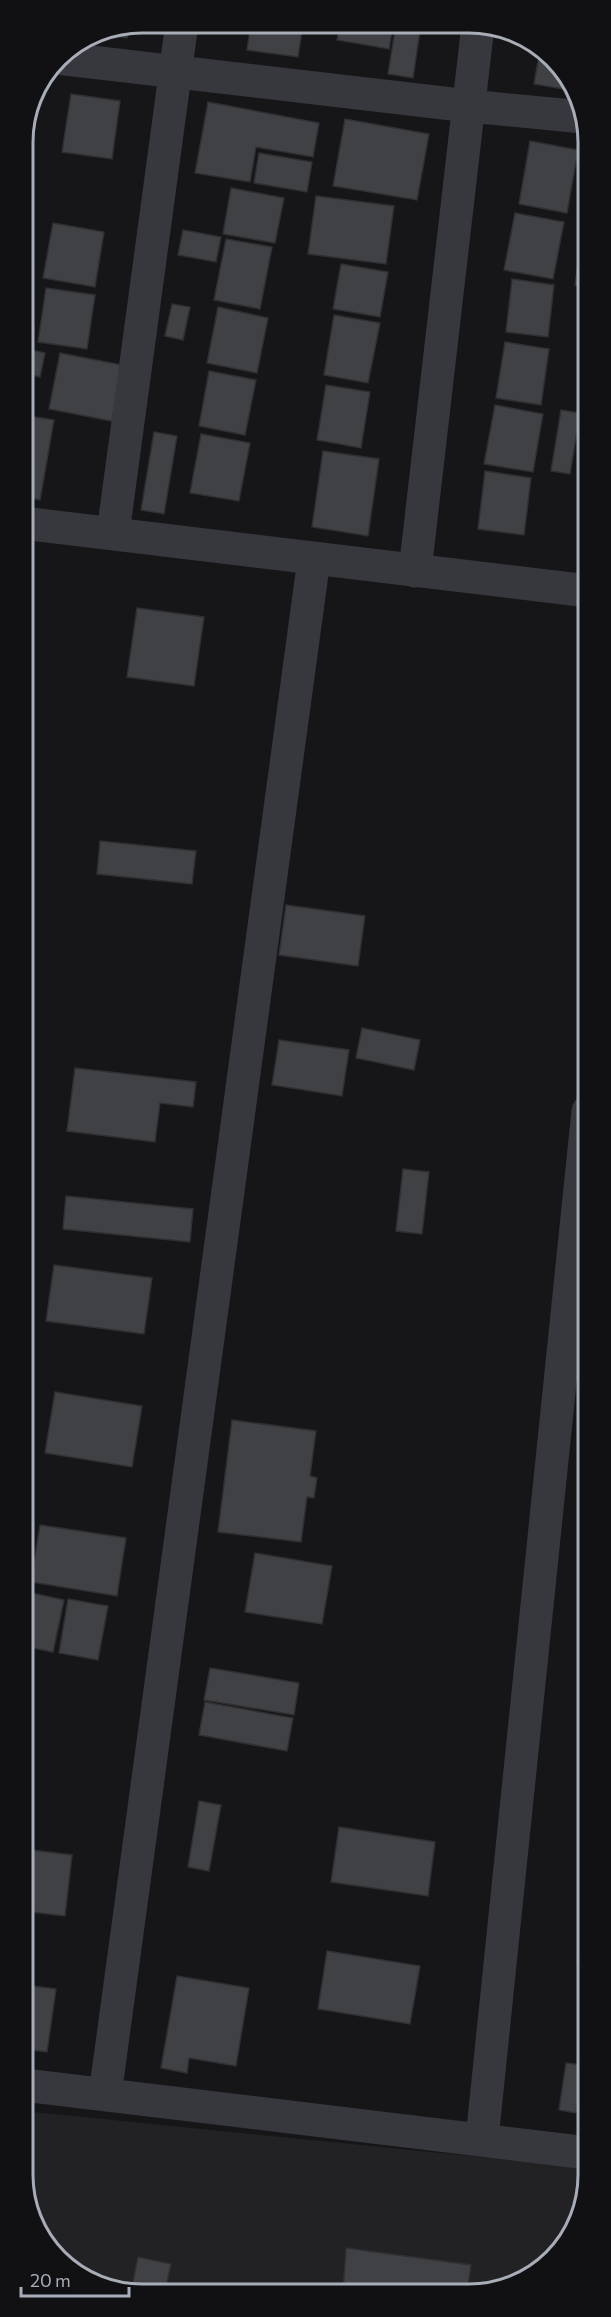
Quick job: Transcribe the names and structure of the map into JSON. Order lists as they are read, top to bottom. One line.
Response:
{"scale_bar":"20 m"}
